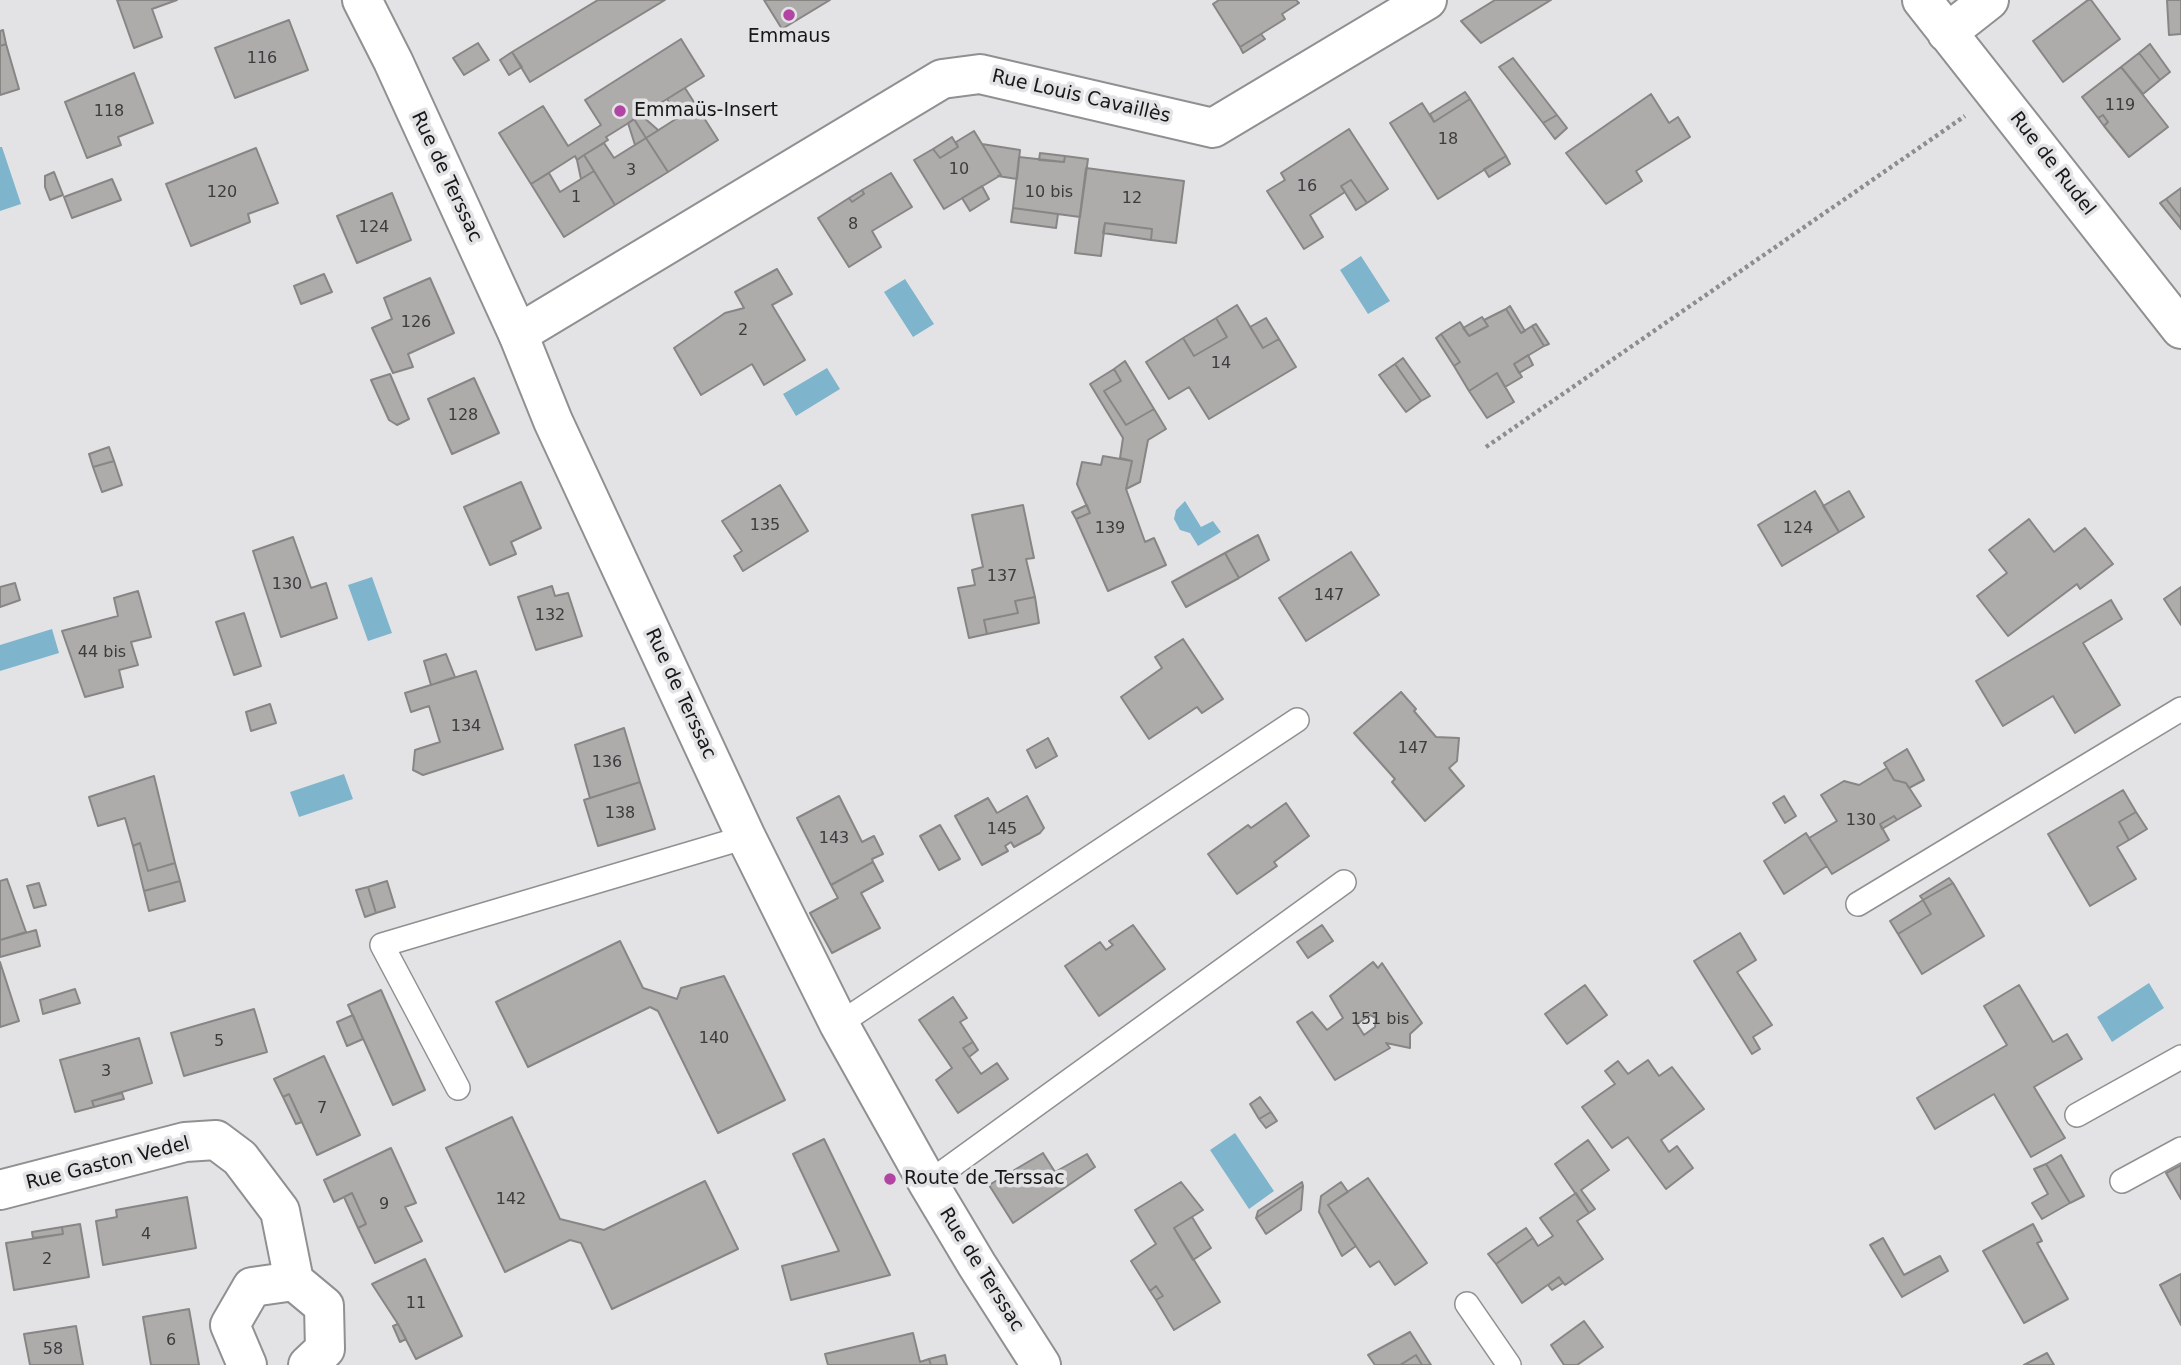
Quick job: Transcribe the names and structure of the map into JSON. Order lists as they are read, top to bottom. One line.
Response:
{"streets":{"street":["Rue Louis Cavaillès","Rue de Rudel","Rue de Terssac","Rue Gaston Vedel"]},"crossings":[["Rue Louis Cavaillès","Rue de Terssac"]],"places":["Emmaus","Emmaüs-Insert","Route de Terssac"],"house_numbers":["116","119","118","18","10","3","16","120","10 bis","1","12","8","124","126","2","14","128","135","139","124","137","130","147","132","44 bis","134","147","136","138","130","145","143","151 bis","140","5","3","7","142","9","4","2","11","6","58"]}
